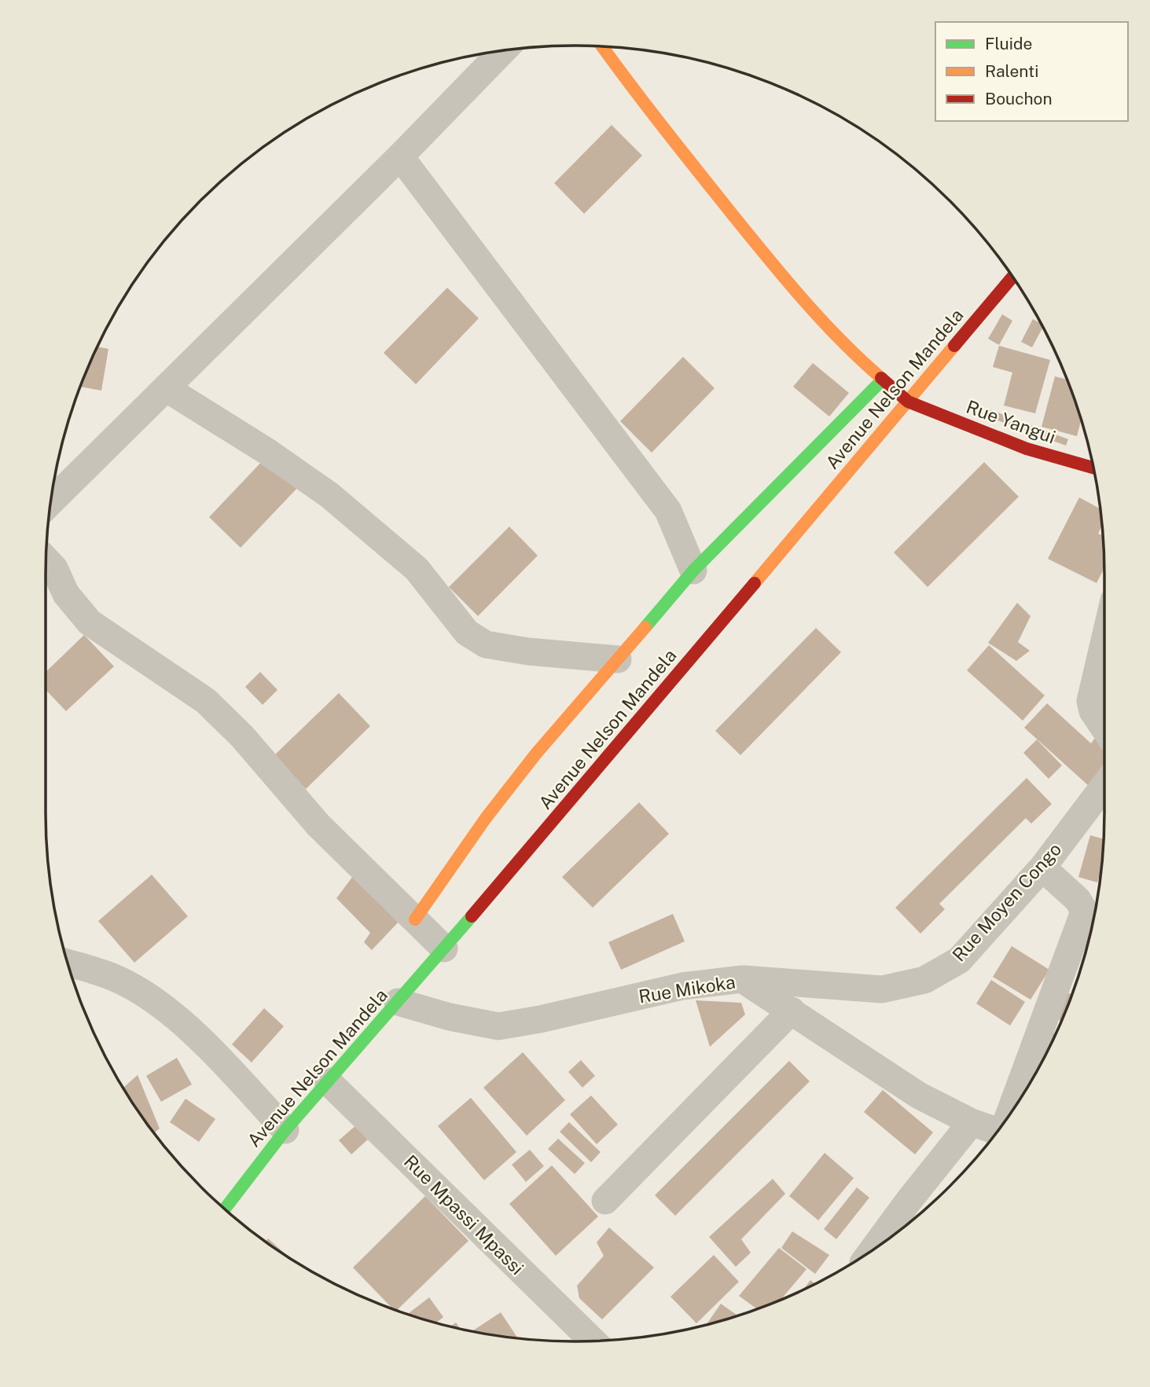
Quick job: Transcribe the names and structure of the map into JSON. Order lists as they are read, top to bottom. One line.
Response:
{"streets":{"street":["Avenue Nelson Mandela","Rue Yangui","Rue Moyen Congo","Rue Mikoka","Rue Mpassi Mpassi"]},"crossings":[["Avenue Nelson Mandela","Rue Yangui"],["Avenue Nelson Mandela","Rue Mikoka"],["Avenue Nelson Mandela","Rue Mpassi Mpassi"],["Rue Moyen Congo","Rue Mikoka"]],"legend":["Fluide","Ralenti","Bouchon"]}
